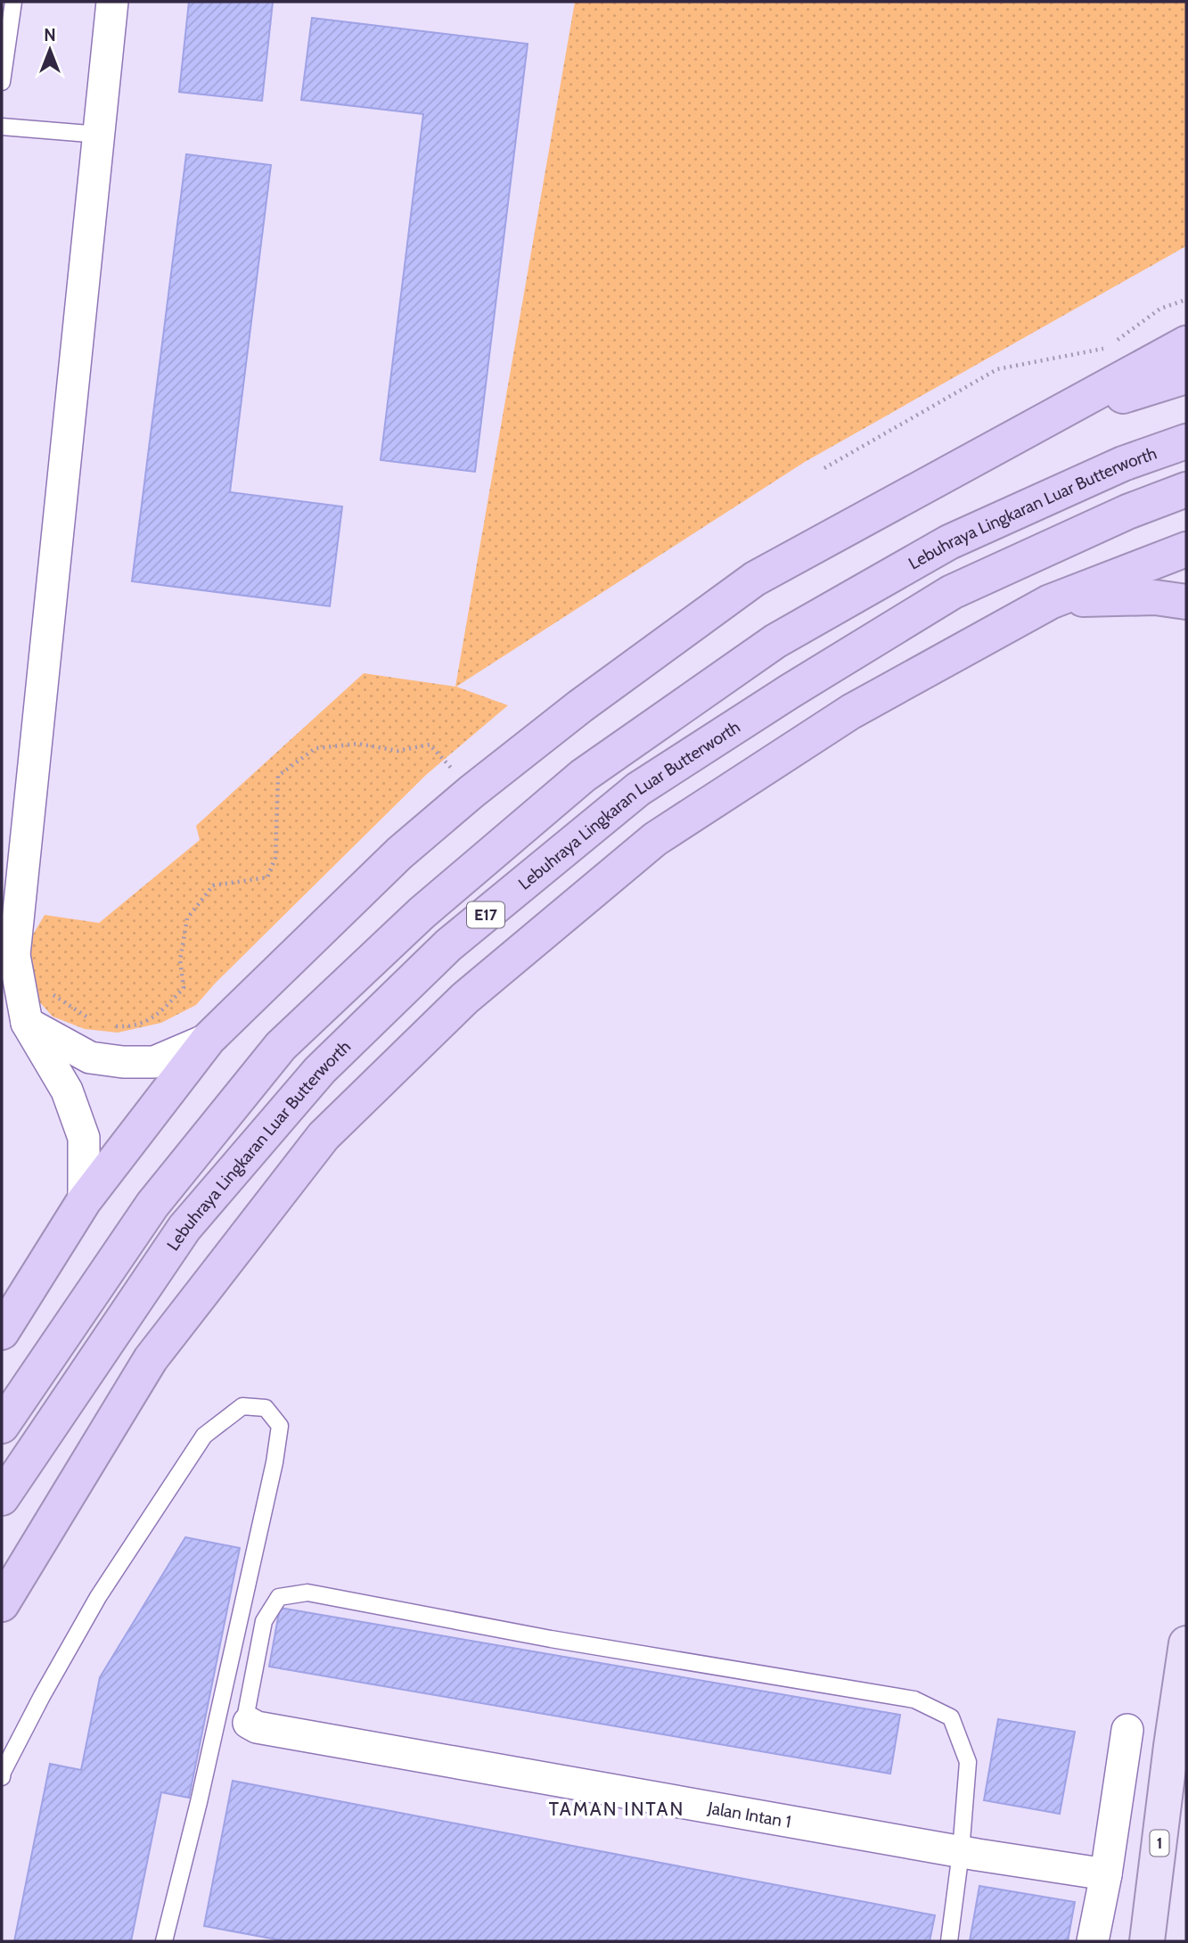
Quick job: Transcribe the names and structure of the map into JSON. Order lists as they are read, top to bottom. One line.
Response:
{"streets":{"highway":["Lebuhraya Lingkaran Luar Butterworth","E17"],"main road":["1"],"street":["Jalan Intan 1"]},"districts":["TAMAN INTAN"],"north":"top"}
